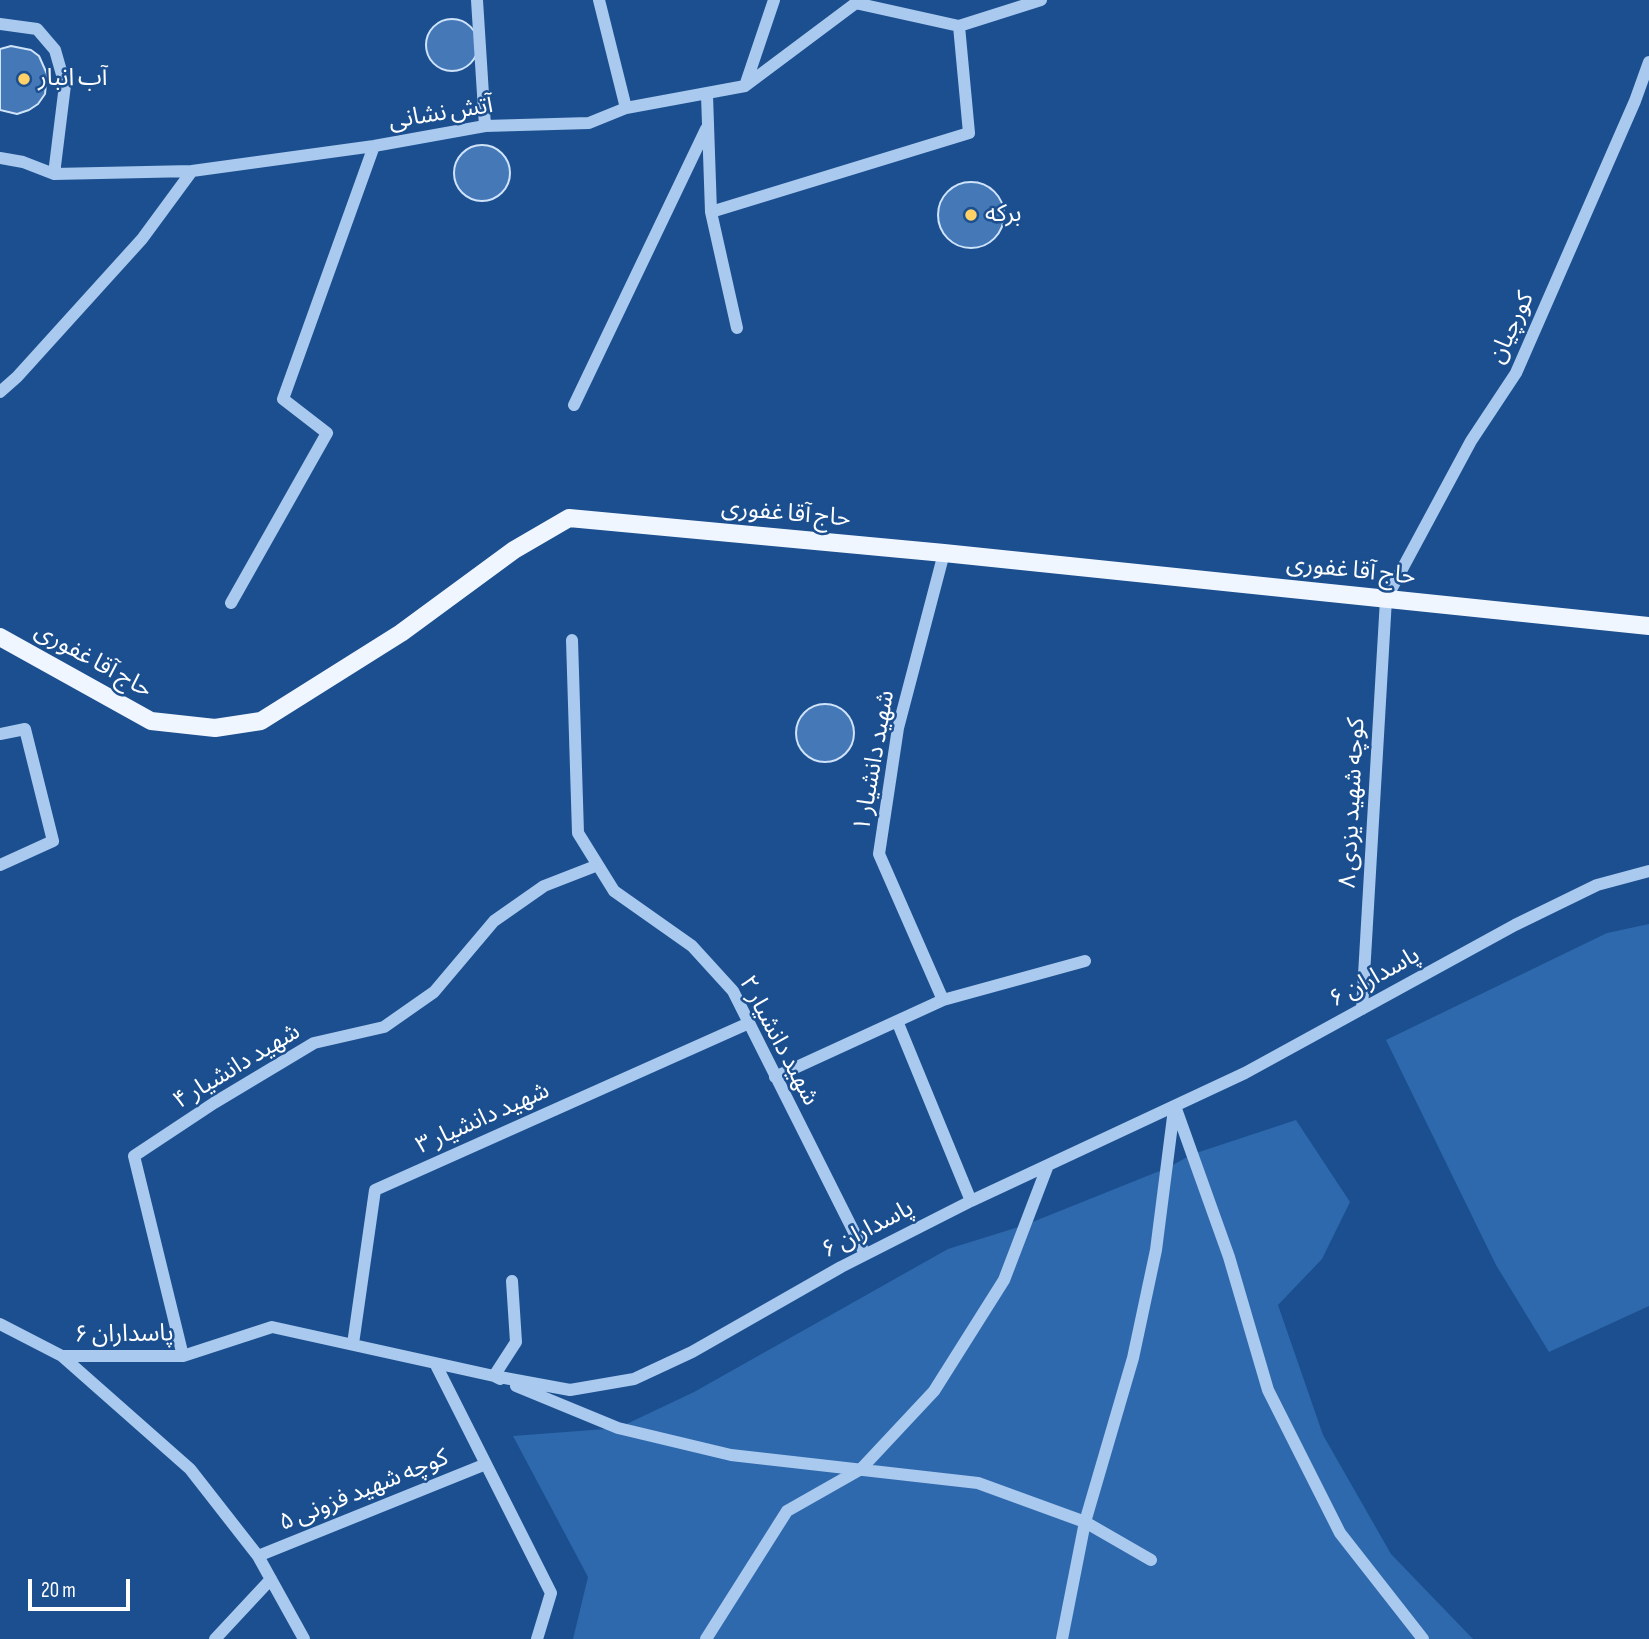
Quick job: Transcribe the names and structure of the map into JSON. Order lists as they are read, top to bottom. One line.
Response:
{"streets":{"main road":["حاج آقا غفوری"],"street":["آتش نشانی","کورچیان","شهید دانشیار ۱","کوچه شهید یزدی ۸","پاسداران ۶","شهید دانشیار ۲","شهید دانشیار ۴","شهید دانشیار ۳","کوچه شهید فزونی ۵"]},"crossings":[["کورچیان","حاج آقا غفوری"],["کورچیان","کوچه شهید یزدی ۸"],["حاج آقا غفوری","شهید دانشیار ۱"],["حاج آقا غفوری","کوچه شهید یزدی ۸"],["کوچه شهید یزدی ۸","پاسداران ۶"],["پاسداران ۶","شهید دانشیار ۲"],["پاسداران ۶","شهید دانشیار ۴"],["پاسداران ۶","شهید دانشیار ۳"],["شهید دانشیار ۲","شهید دانشیار ۴"],["شهید دانشیار ۲","شهید دانشیار ۳"]],"places":["آب انبار","برکه"],"scale_bar":"20 m"}
